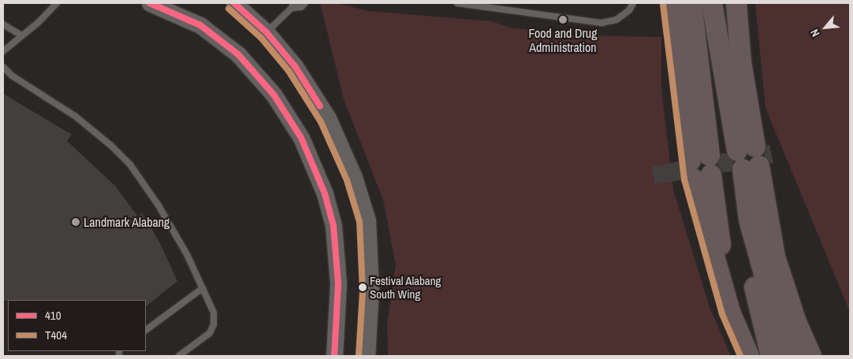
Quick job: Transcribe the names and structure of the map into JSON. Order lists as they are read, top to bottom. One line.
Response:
{"places":["Food and Drug Administration","Landmark Alabang","Festival Alabang South Wing"],"lines":["transit line 410","transit line T404"],"legend":["410","T404"],"north":"bottom left"}
